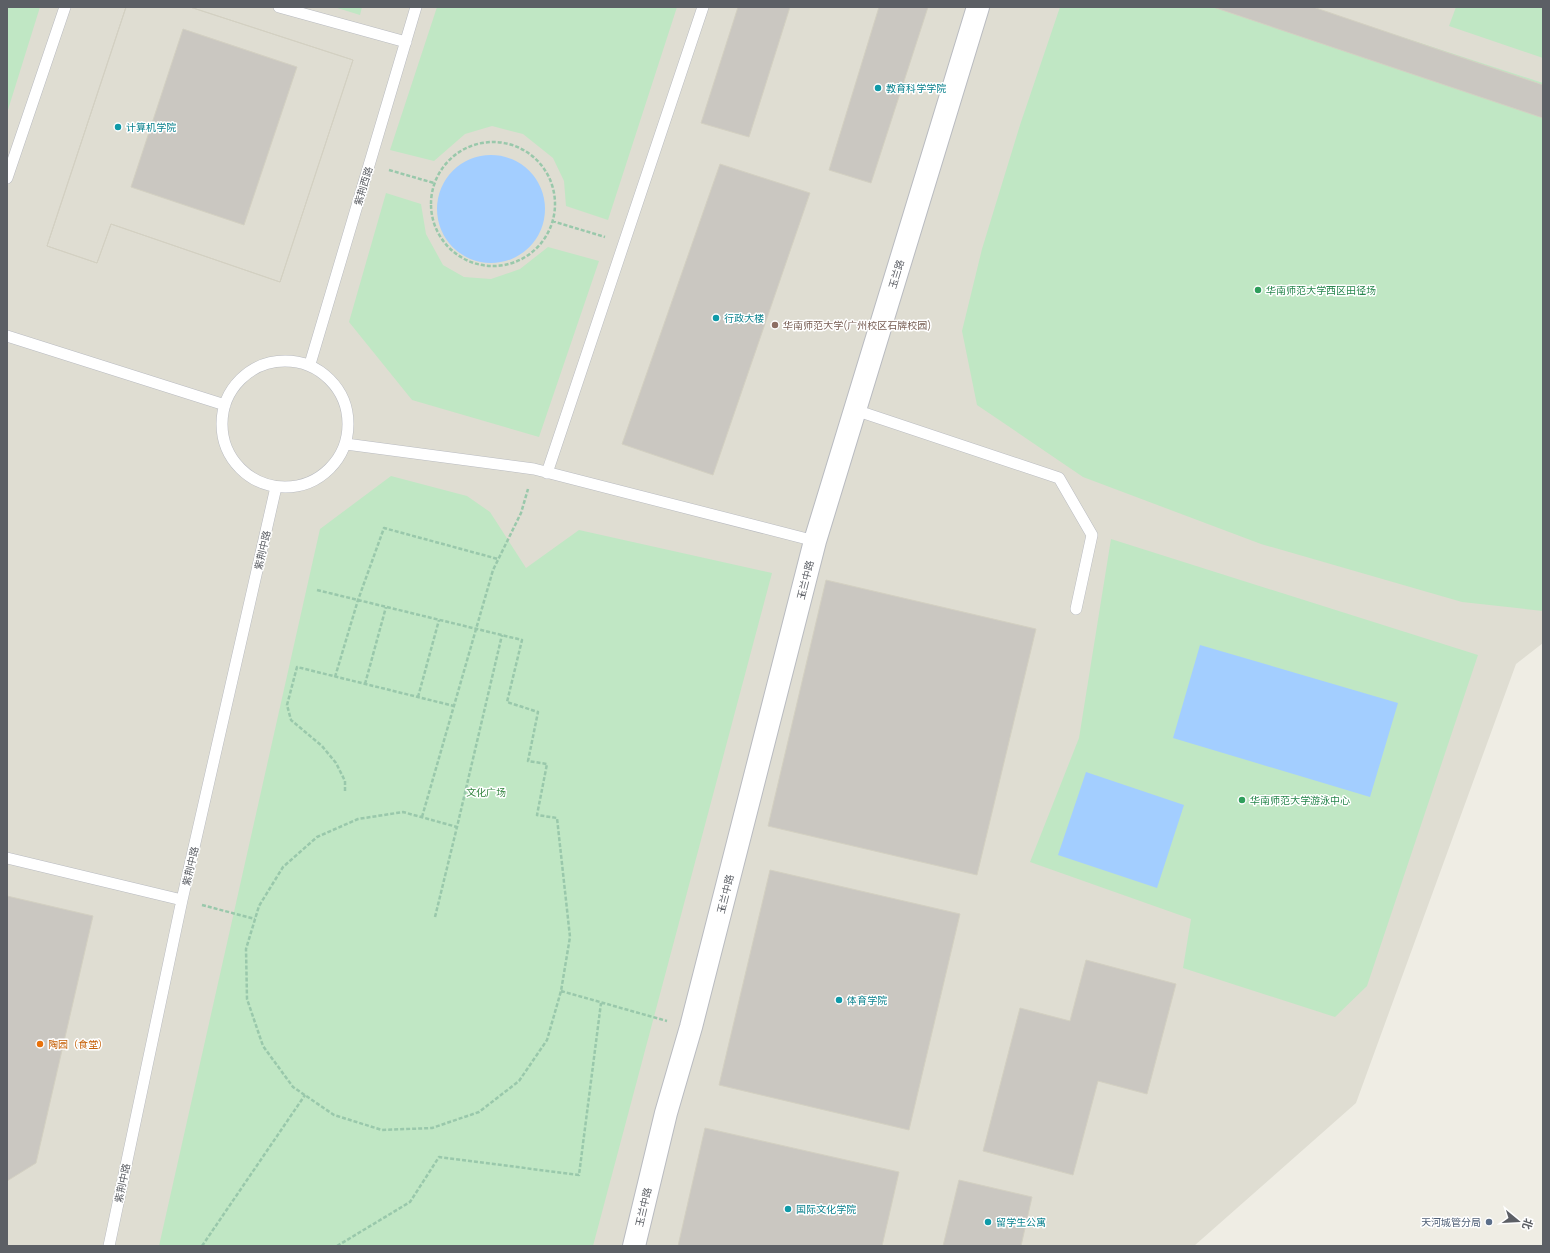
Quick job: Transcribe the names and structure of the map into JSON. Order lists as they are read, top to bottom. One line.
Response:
{"streets":{"street":["玉兰路","玉兰中路"],"lane":["紫荆西路","紫荆中路"]},"crossings":[["紫荆西路","紫荆中路"],["玉兰路","玉兰中路"]],"parks":["文化广场"],"places":["教育科学学院","计算机学院","华南师范大学西区田径场","行政大楼","华南师范大学(广州校区石牌校园)","华南师范大学游泳中心","体育学院","陶园（食堂）","国际文化学院","留学生公寓","天河城管分局"],"north":"right"}
